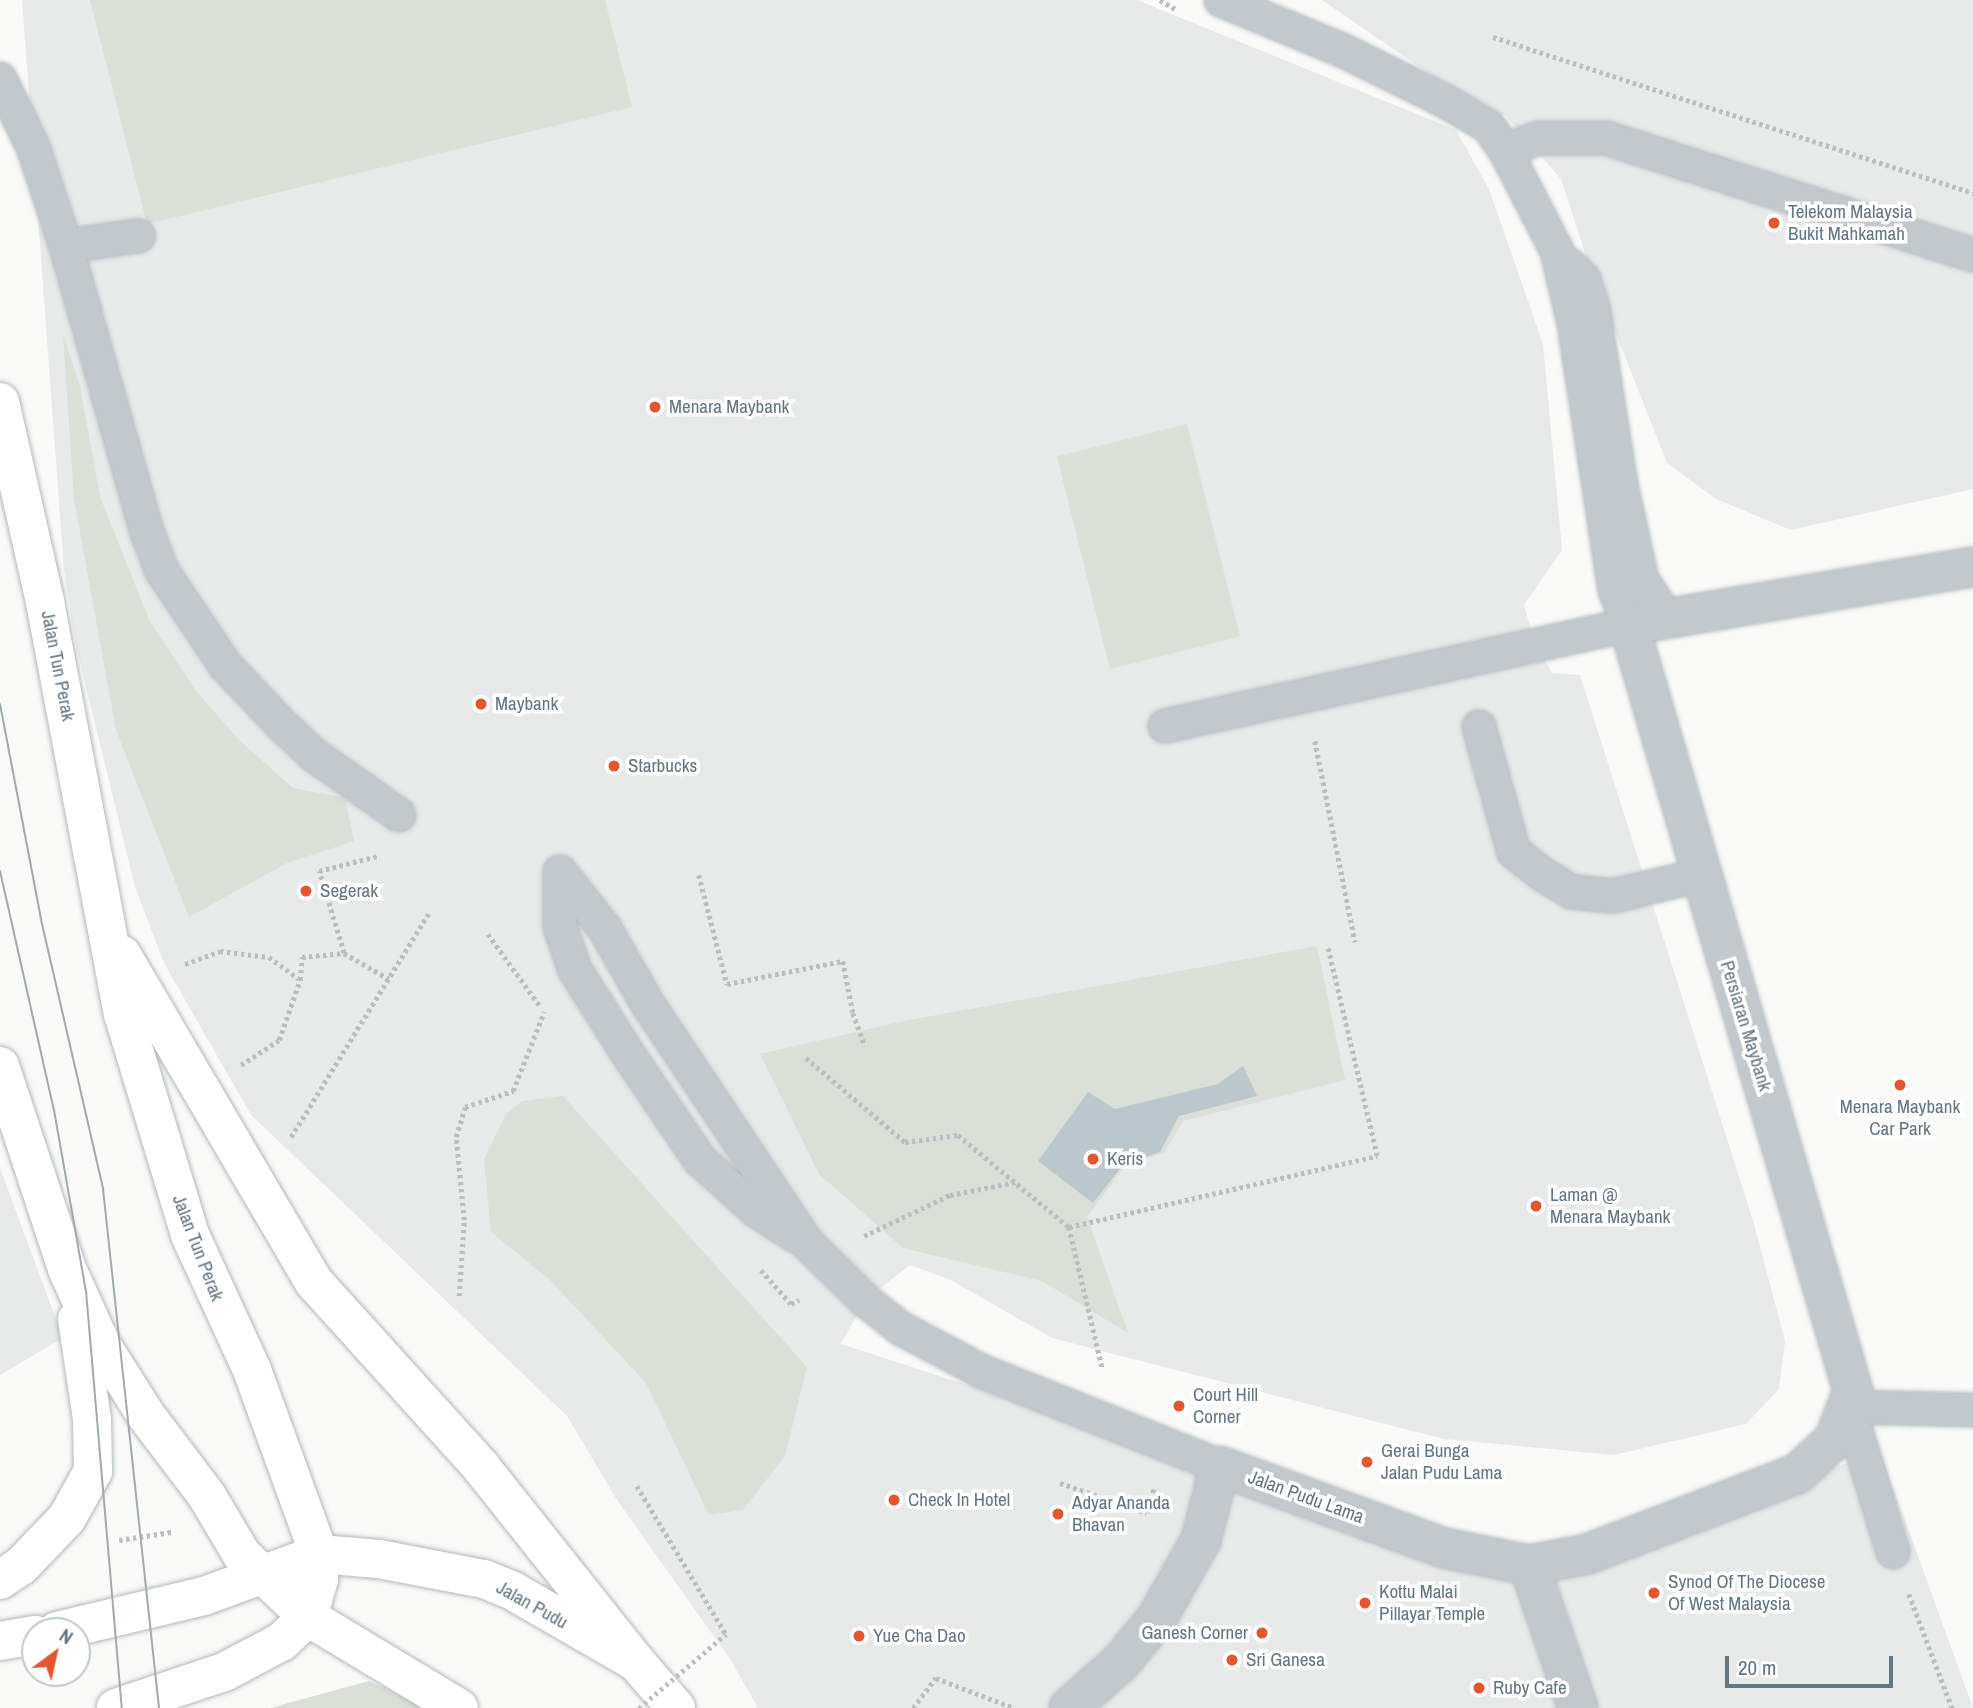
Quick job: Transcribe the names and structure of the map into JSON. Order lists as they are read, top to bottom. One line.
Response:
{"streets":{"main road":["Jalan Tun Perak","Jalan Pudu"],"street":["Persiaran Maybank","Jalan Pudu Lama"]},"crossings":[["Jalan Tun Perak","Jalan Pudu"],["Persiaran Maybank","Jalan Pudu Lama"]],"places":["Telekom Malaysia Bukit Mahkamah","Menara Maybank","Maybank","Starbucks","Segerak","Menara Maybank Car Park","Keris","Laman @ Menara Maybank","Court Hill Corner","Gerai Bunga Jalan Pudu Lama","Check In Hotel","Adyar Ananda Bhavan","Synod Of The Diocese Of West Malaysia","Kottu Malai Pillayar Temple","Ganesh Corner","Yue Cha Dao","Sri Ganesa","Ruby Cafe"],"scale_bar":"20 m","north":"top right"}
